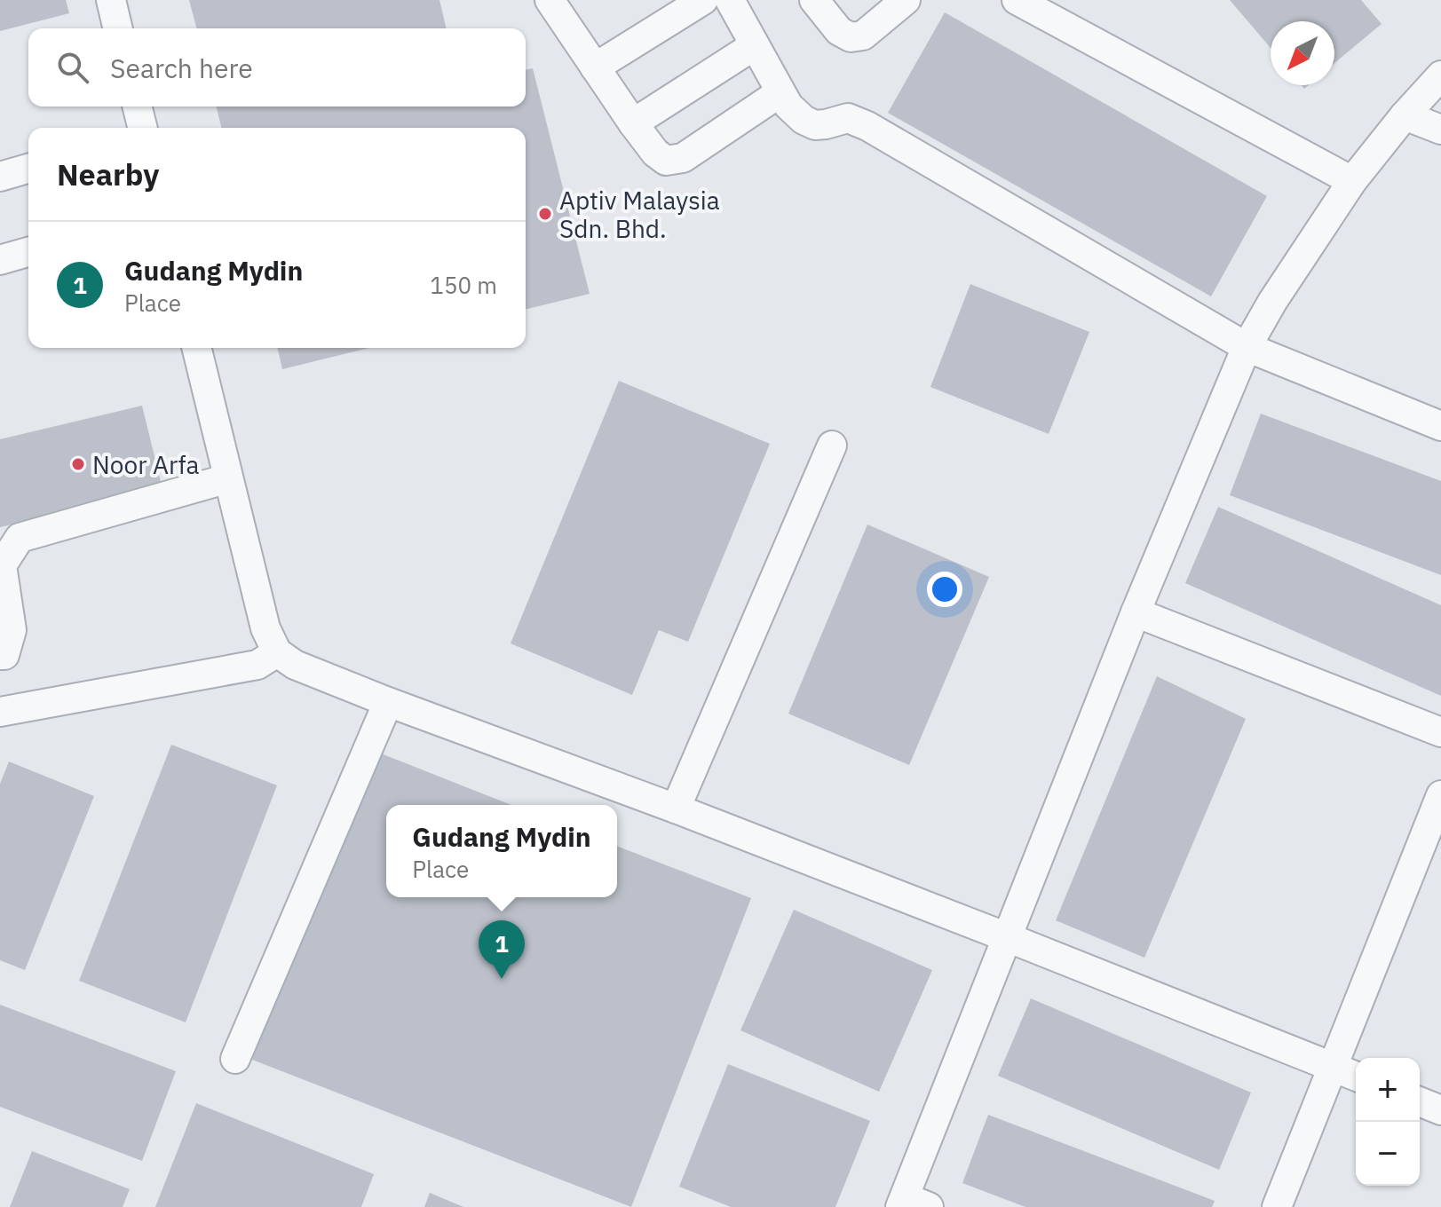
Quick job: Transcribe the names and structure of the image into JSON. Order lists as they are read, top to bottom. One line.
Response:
{"places":["Aptiv Malaysia Sdn. Bhd.","Noor Arfa"],"north":"bottom left","page":{"search":"Search here","heading":"Nearby","list":[{"mark":"1","name":"Gudang Mydin","note":"Place","value":"150 m"}],"popup":["Gudang Mydin","Place"],"pins":"1","map_buttons":["+","−"]}}
